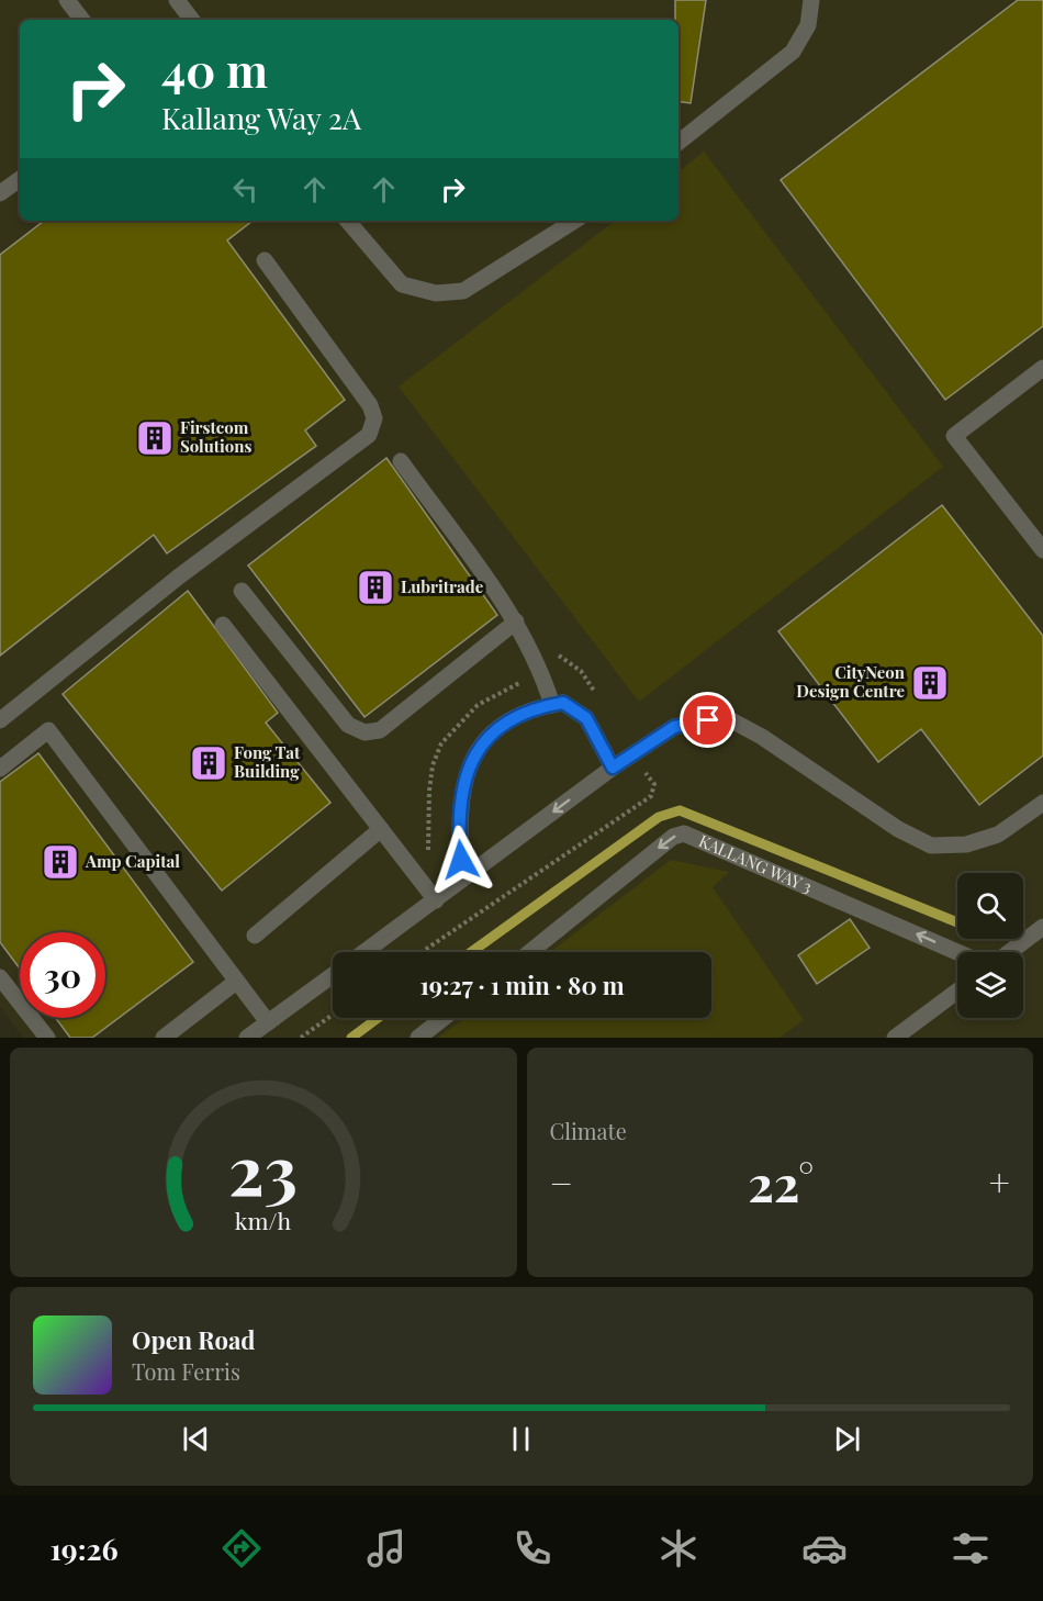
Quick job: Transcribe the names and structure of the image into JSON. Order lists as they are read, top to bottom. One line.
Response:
{"streets":{"street":["KALLANG WAY 3"]},"one_way":["KALLANG WAY 3"],"places":{"building":["Firstcom Solutions","Lubritrade","CityNeon Design Centre","Fong Tat Building","Amp Capital"]},"page":{"turn":["40 m","Kallang Way 2A"],"limit":"30","trip":"19:27 · 1 min · 80 m","tile":"Climate","heat":["−","22°","+"],"song":["Open Road","Tom Ferris"],"tabs":"19:26","gauge":["23","km/h"]}}
